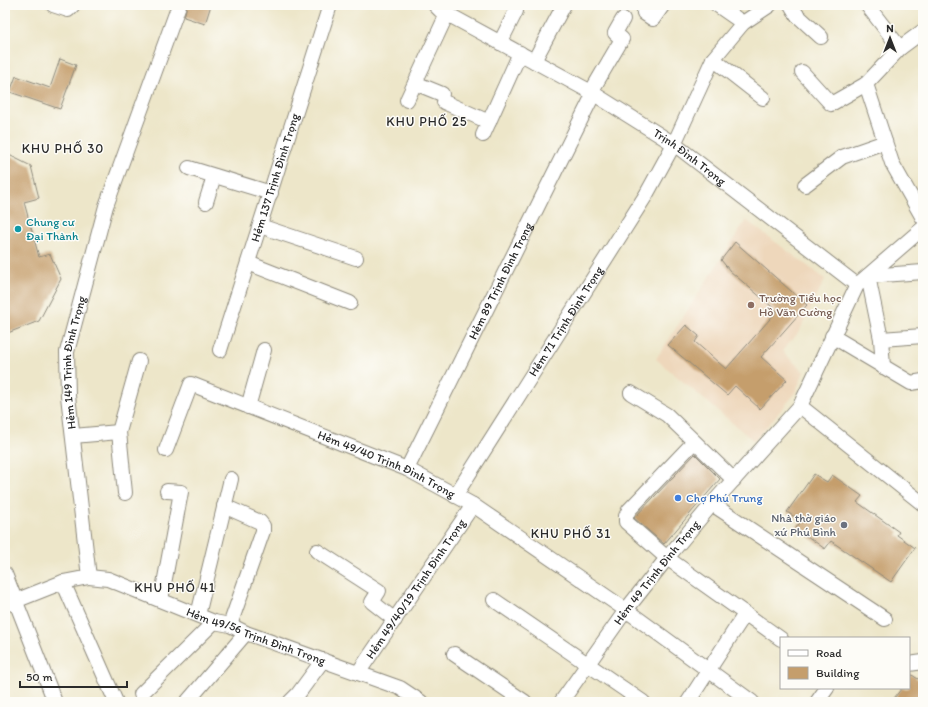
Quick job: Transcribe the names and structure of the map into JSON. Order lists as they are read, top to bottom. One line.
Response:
{"streets":{"street":["Trịnh Đình Trọng","Hẻm 137 Trịnh Đình Trọng","Hẻm 89 Trịnh Đình Trọng","Hẻm 71 Trịnh Đình Trọng","Hẻm 149 Trịnh Đình Trọng","Hẻm 49/40 Trịnh Đình Trọng","Hẻm 49 Trịnh Đình Trọng","Hẻm 49/40/19 Trịnh Đình Trọng","Hẻm 49/56 Trịnh Đình Trọng"]},"crossings":[["Trịnh Đình Trọng","Hẻm 89 Trịnh Đình Trọng"],["Trịnh Đình Trọng","Hẻm 71 Trịnh Đình Trọng"],["Trịnh Đình Trọng","Hẻm 49 Trịnh Đình Trọng"],["Hẻm 89 Trịnh Đình Trọng","Hẻm 49/40 Trịnh Đình Trọng"],["Hẻm 71 Trịnh Đình Trọng","Hẻm 49/40 Trịnh Đình Trọng"],["Hẻm 149 Trịnh Đình Trọng","Hẻm 49/56 Trịnh Đình Trọng"],["Hẻm 49/40 Trịnh Đình Trọng","Hẻm 49 Trịnh Đình Trọng"],["Hẻm 49/40 Trịnh Đình Trọng","Hẻm 49/40/19 Trịnh Đình Trọng"],["Hẻm 49/40/19 Trịnh Đình Trọng","Hẻm 49/56 Trịnh Đình Trọng"]],"districts":["KHU PHỐ 25","KHU PHỐ 30","KHU PHỐ 31","KHU PHỐ 41"],"places":["Chung cư Đại Thành","Trường Tiểu học Hồ Văn Cường","Chợ Phú Trung","Nhà thờ giáo xứ Phú Bình"],"legend":["Road","Building"],"scale_bar":"50 m","north":"top"}
